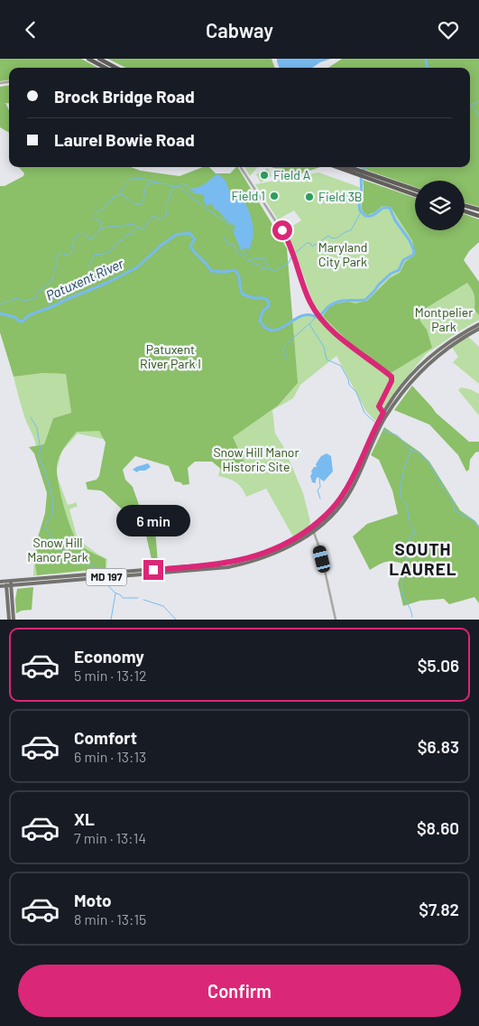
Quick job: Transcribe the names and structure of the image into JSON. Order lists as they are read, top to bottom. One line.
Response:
{"streets":{"main road":["MD 197"]},"districts":["SOUTH LAUREL"],"water":["Patuxent River"],"parks":["Maryland City Park","Montpelier Park","Patuxent River Park I","Snow Hill Manor Historic Site","Snow Hill Manor Park"],"places":["Field A","Field 1","Field 3B"],"page":{"header":"Cabway","banner":["Brock Bridge Road","Laurel Bowie Road"],"bubble":"6 min","list":[{"name":"Economy","note":"5 min · 13:12","value":"$5.06"},{"name":"Comfort","note":"6 min · 13:13","value":"$6.83"},{"name":"XL","note":"7 min · 13:14","value":"$8.60"},{"name":"Moto","note":"8 min · 13:15","value":"$7.82"}],"buttons":"Confirm"}}
